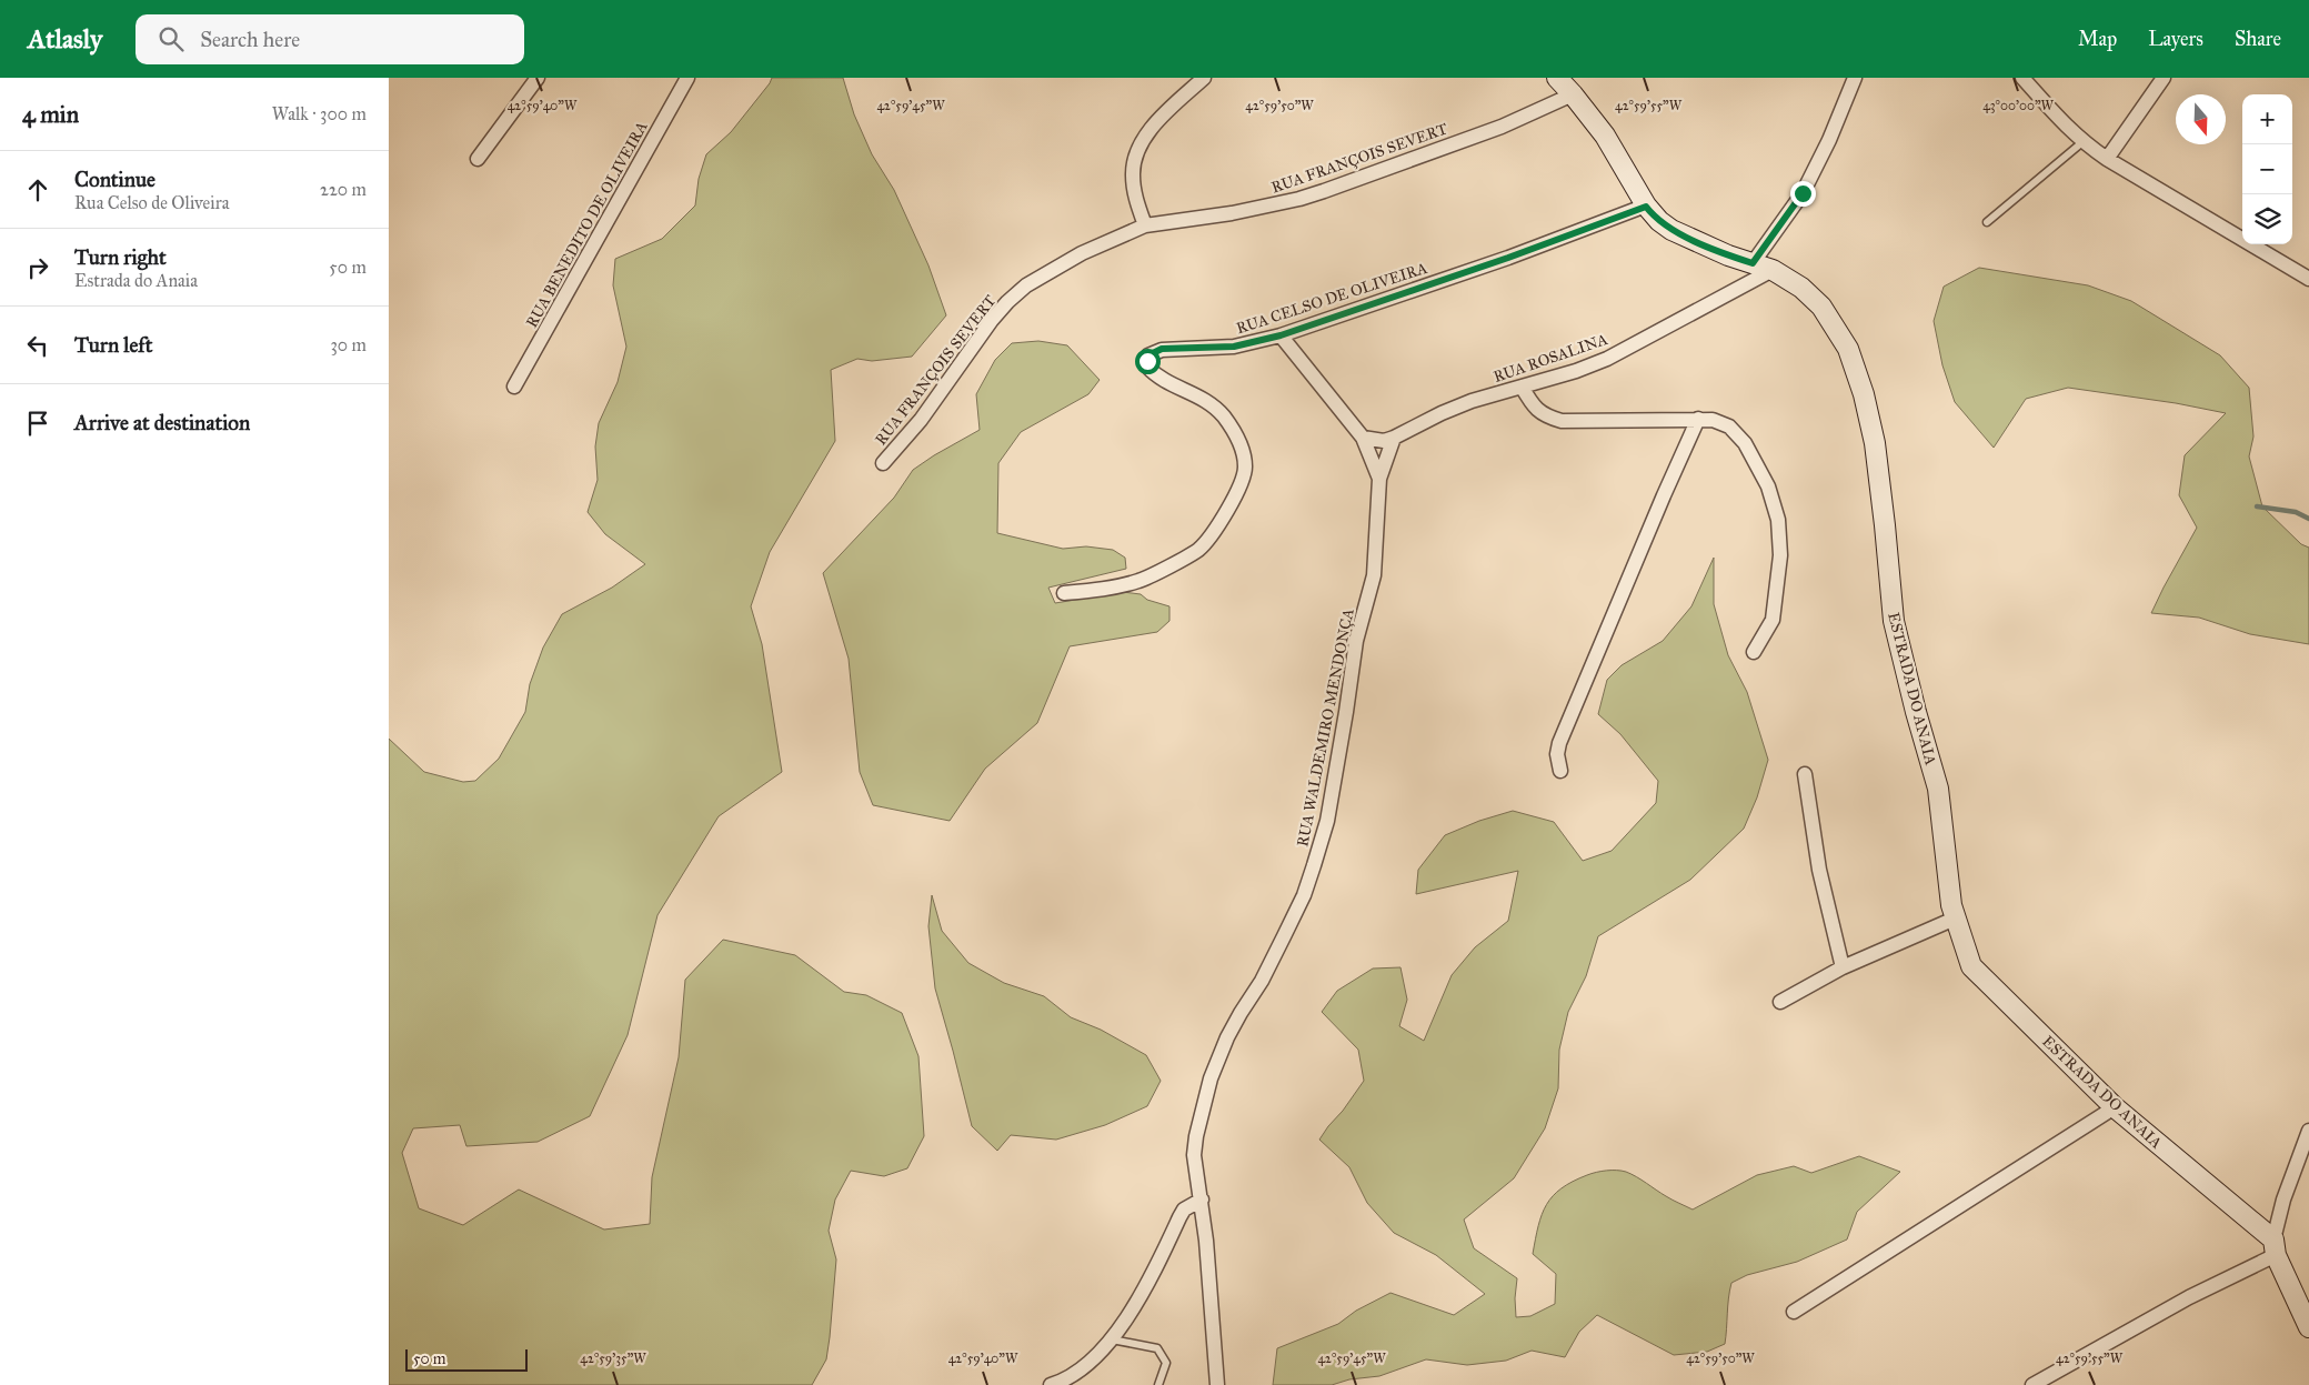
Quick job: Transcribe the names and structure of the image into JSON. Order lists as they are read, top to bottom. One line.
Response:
{"streets":{"street":["RUA FRANÇOIS SEVERT","RUA BENEDITO DE OLIVEIRA","RUA CELSO DE OLIVEIRA","RUA ROSALINA","ESTRADA DO ANAIA","RUA WALDEMIRO MENDONÇA"]},"crossings":[["RUA FRANÇOIS SEVERT","ESTRADA DO ANAIA"],["RUA CELSO DE OLIVEIRA","ESTRADA DO ANAIA"],["RUA CELSO DE OLIVEIRA","RUA WALDEMIRO MENDONÇA"],["RUA ROSALINA","ESTRADA DO ANAIA"],["RUA ROSALINA","RUA WALDEMIRO MENDONÇA"]],"scale_bar":"50 m","north":"bottom","page":{"header":"Atlasly","search":"Search here","nav":["Map","Layers","Share"],"heading":["4 min","Walk · 300 m"],"map_buttons":["+","−"],"list":[["Continue","Rua Celso de Oliveira","220 m"],["Turn right","Estrada do Anaia","50 m"],["Turn left","30 m"],"Arrive at destination"],"scale":"50 m"},"coordinates":["42°59'40\"W","42°59'45\"W","42°59'50\"W","42°59'55\"W","43°00'00\"W","42°59'35\"W"]}
